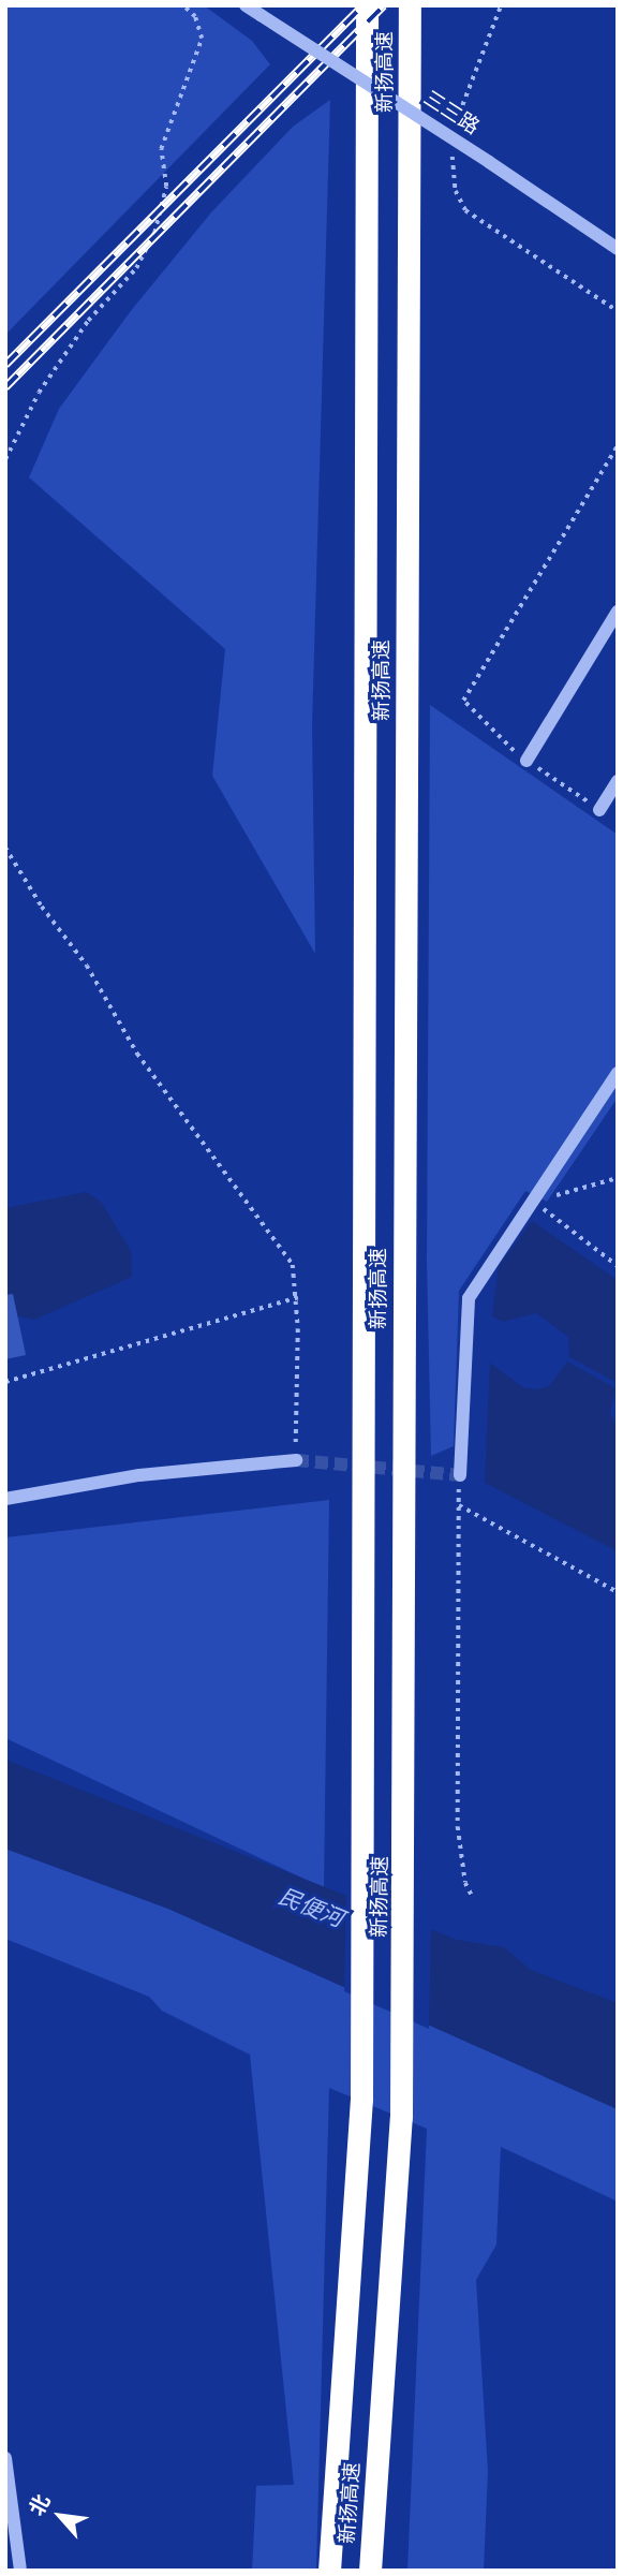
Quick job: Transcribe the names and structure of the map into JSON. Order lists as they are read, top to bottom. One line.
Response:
{"streets":{"highway":["新扬高速"],"street":["三三路"]},"water":["民便河"],"north":"top left"}
